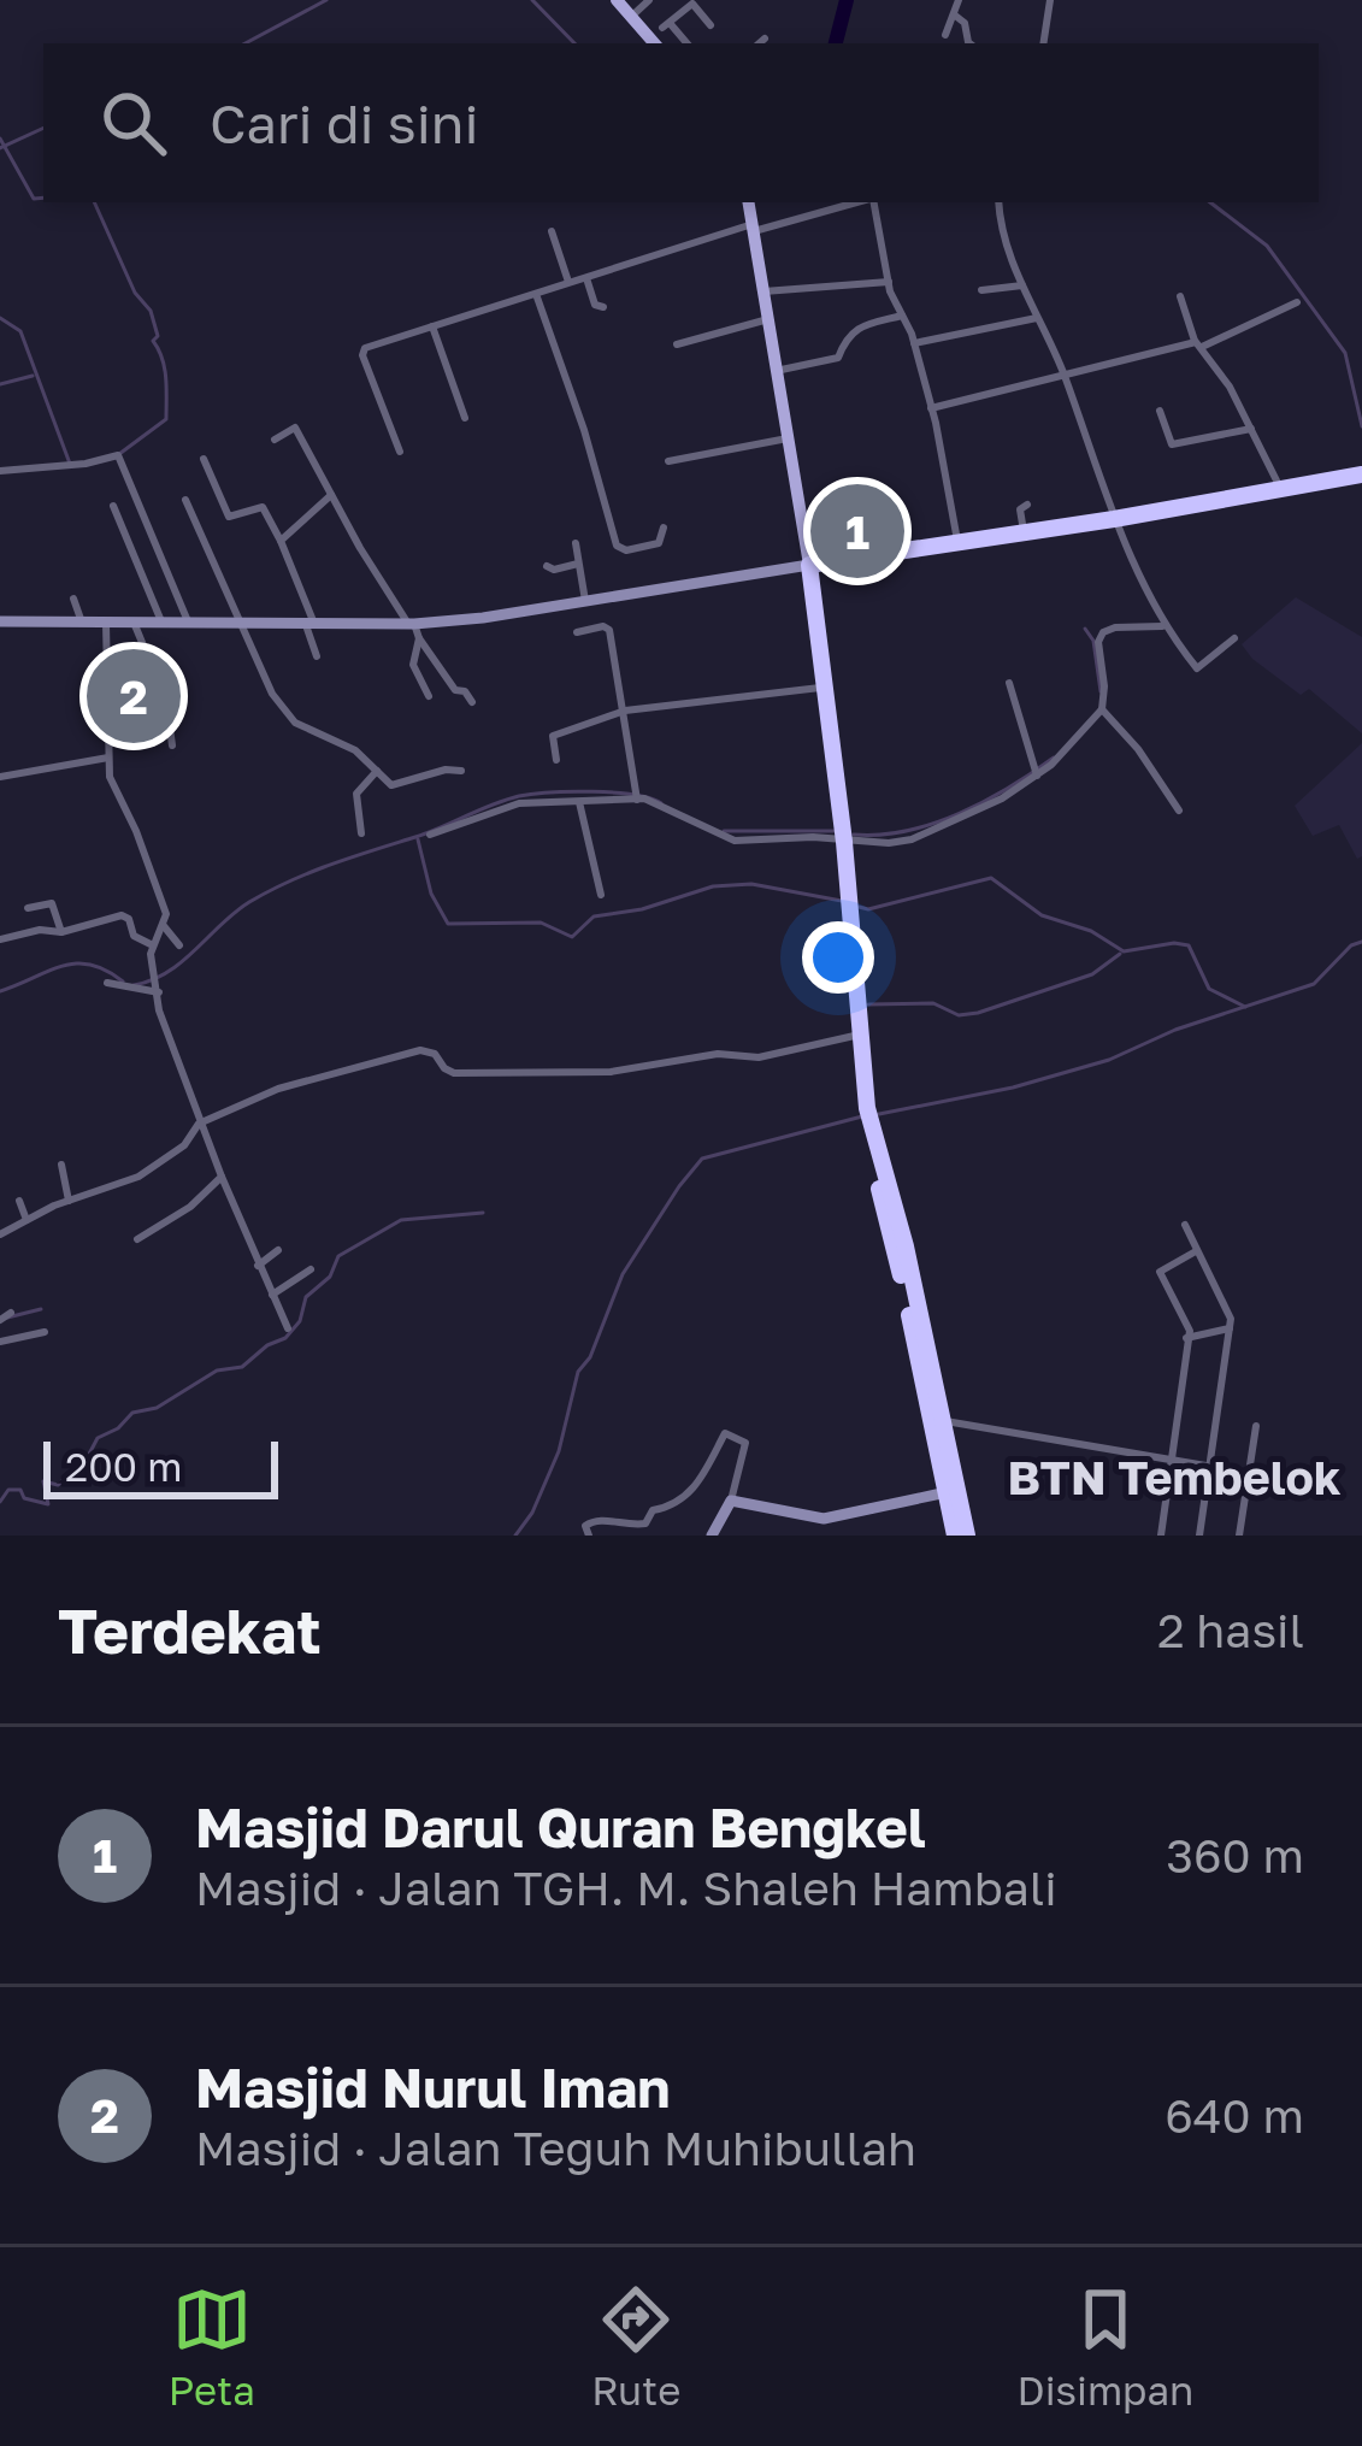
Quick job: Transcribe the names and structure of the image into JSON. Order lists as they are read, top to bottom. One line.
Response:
{"districts":["BTN Tembelok"],"scale_bar":"200 m","page":{"search":"Cari di sini","pins":["1","2"],"scale":"200 m","heading":["Terdekat","2 hasil"],"list":[{"mark":"1","name":"Masjid Darul Quran Bengkel","note":"Masjid · Jalan TGH. M. Shaleh Hambali","value":"360 m"},{"mark":"2","name":"Masjid Nurul Iman","note":"Masjid · Jalan Teguh Muhibullah","value":"640 m"}],"nav":["Peta","Rute","Disimpan"]}}
